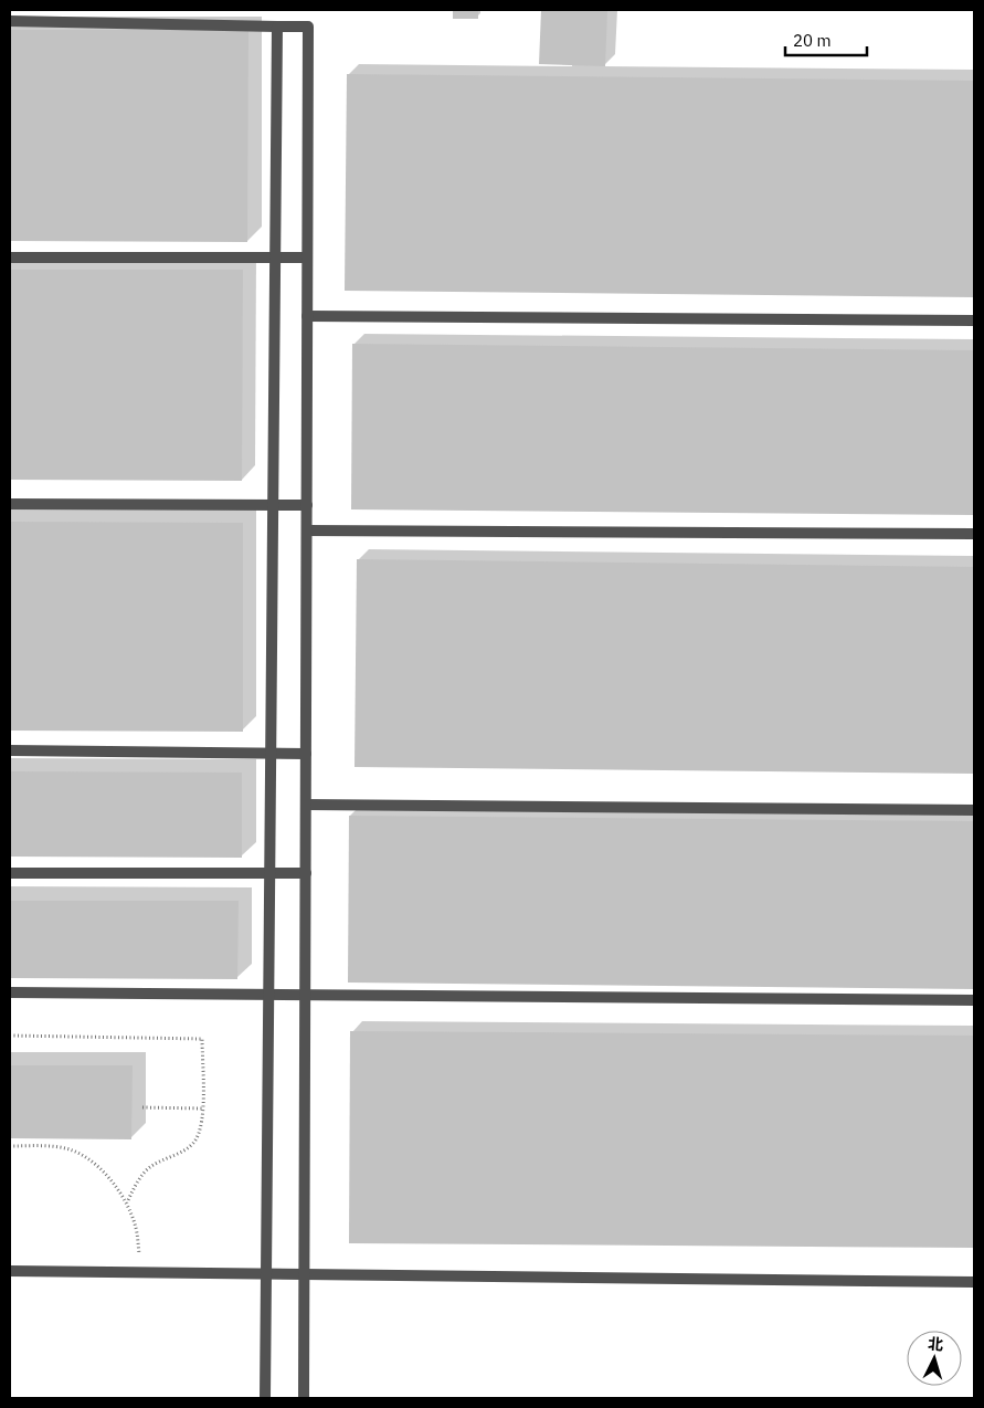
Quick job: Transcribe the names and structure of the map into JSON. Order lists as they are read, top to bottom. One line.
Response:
{"scale_bar":"20 m","north":"top"}
